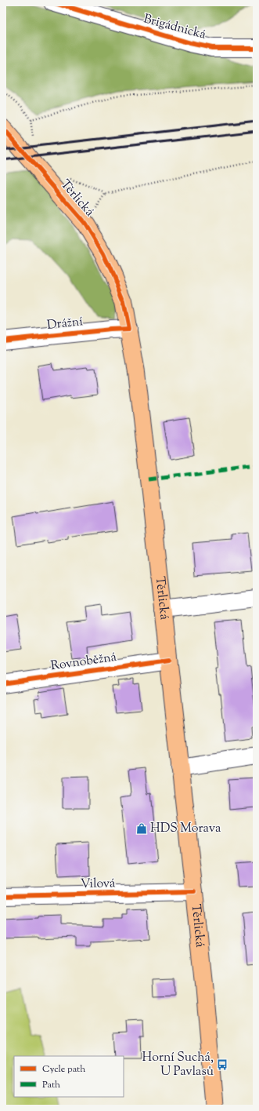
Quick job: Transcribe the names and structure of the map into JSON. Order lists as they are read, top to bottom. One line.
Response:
{"streets":{"main road":["Těrlická"],"street":["Brigádnická","Drážní","Rovnoběžná","Vilová"]},"crossings":[["Těrlická","Drážní"],["Těrlická","Rovnoběžná"],["Těrlická","Vilová"]],"places":{"shop":["HDS Morava"],"bus stop":["Horní Suchá, U Pavlasů"]},"legend":["Cycle path","Path"]}
